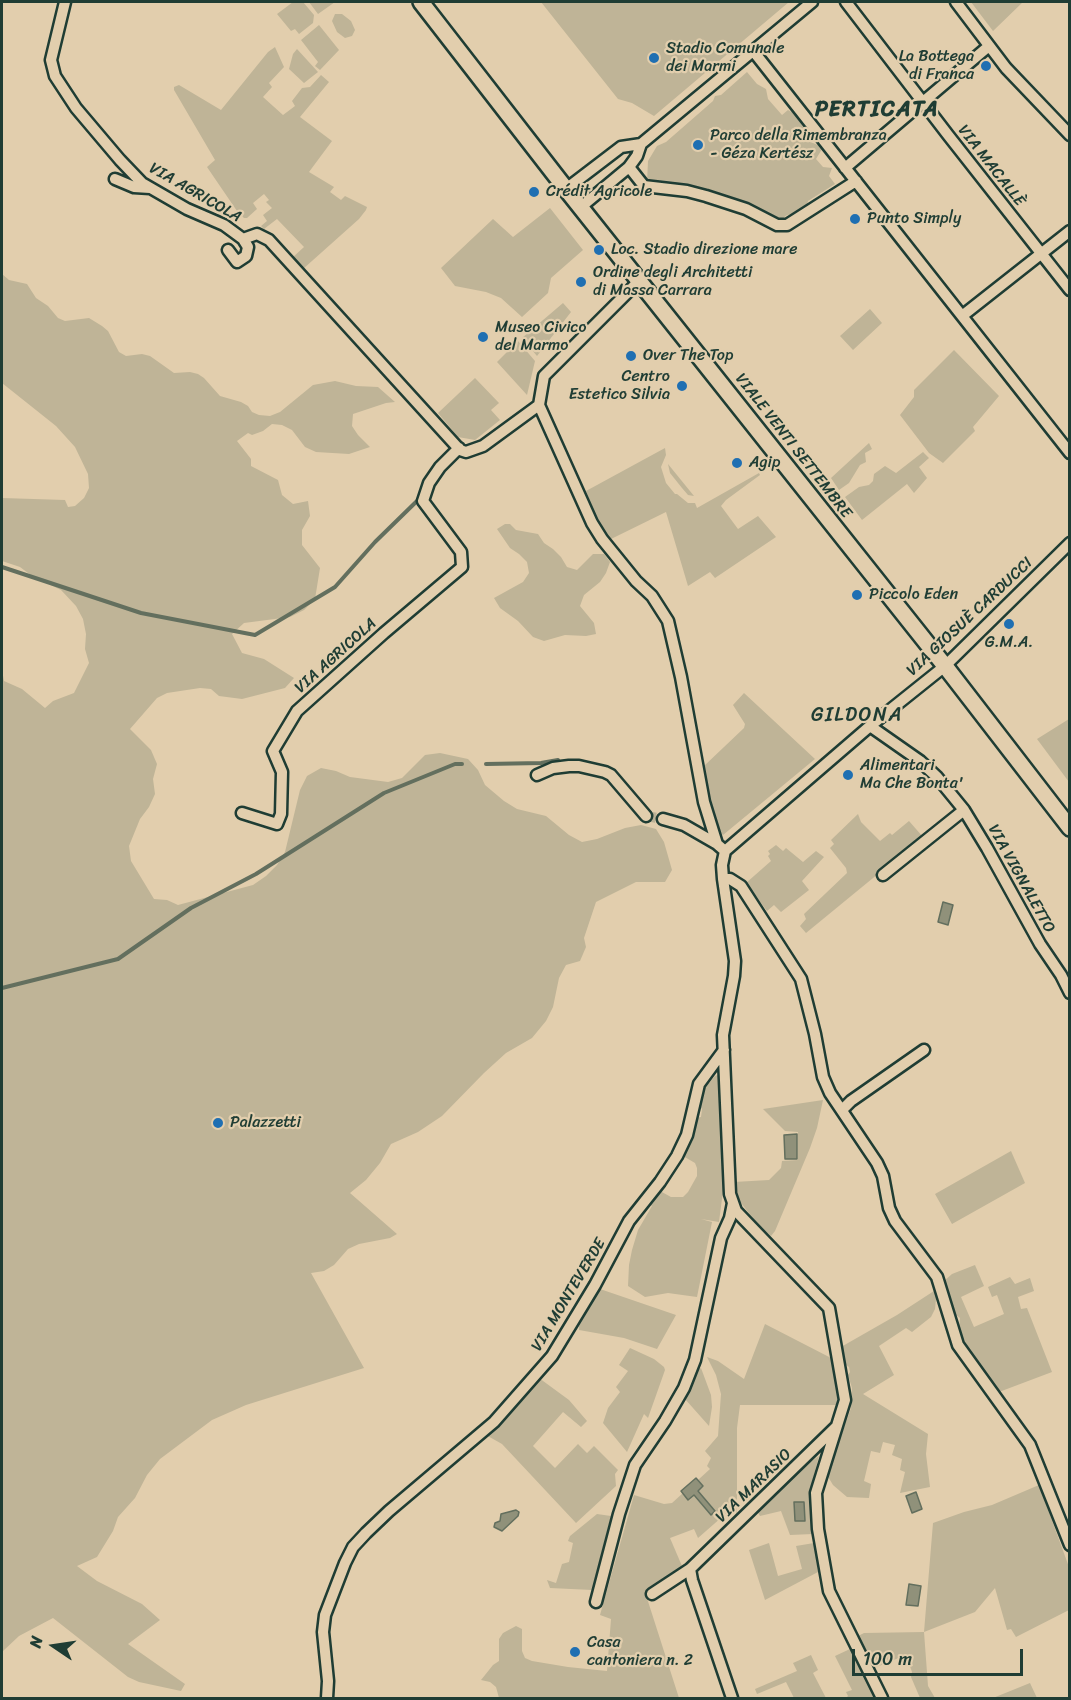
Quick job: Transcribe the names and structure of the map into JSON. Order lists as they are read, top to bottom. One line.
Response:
{"streets":{"main road":["VIALE VENTI SETTEMBRE"],"street":["VIA MACALLÈ","VIA AGRICOLA","VIA GIOSUÈ CARDUCCI","VIA VIGNALETTO","VIA MONTEVERDE","VIA MARASIO"]},"crossings":[["VIALE VENTI SETTEMBRE","VIA GIOSUÈ CARDUCCI"],["VIA GIOSUÈ CARDUCCI","VIA VIGNALETTO"]],"districts":["PERTICATA","GILDONA"],"places":["Stadio Comunale dei Marmi","La Bottega di Franca","Parco della Rimembranza - Géza Kertész","Crédit Agricole","Punto Simply","Loc. Stadio direzione mare","Ordine degli Architetti di Massa Carrara","Museo Civico del Marmo","Over The Top","Centro Estetico Silvia","Agip","Piccolo Eden","G.M.A.","Alimentari Ma Che Bonta'","Palazzetti","Casa cantoniera n. 2"],"scale_bar":"100 m","north":"left"}
